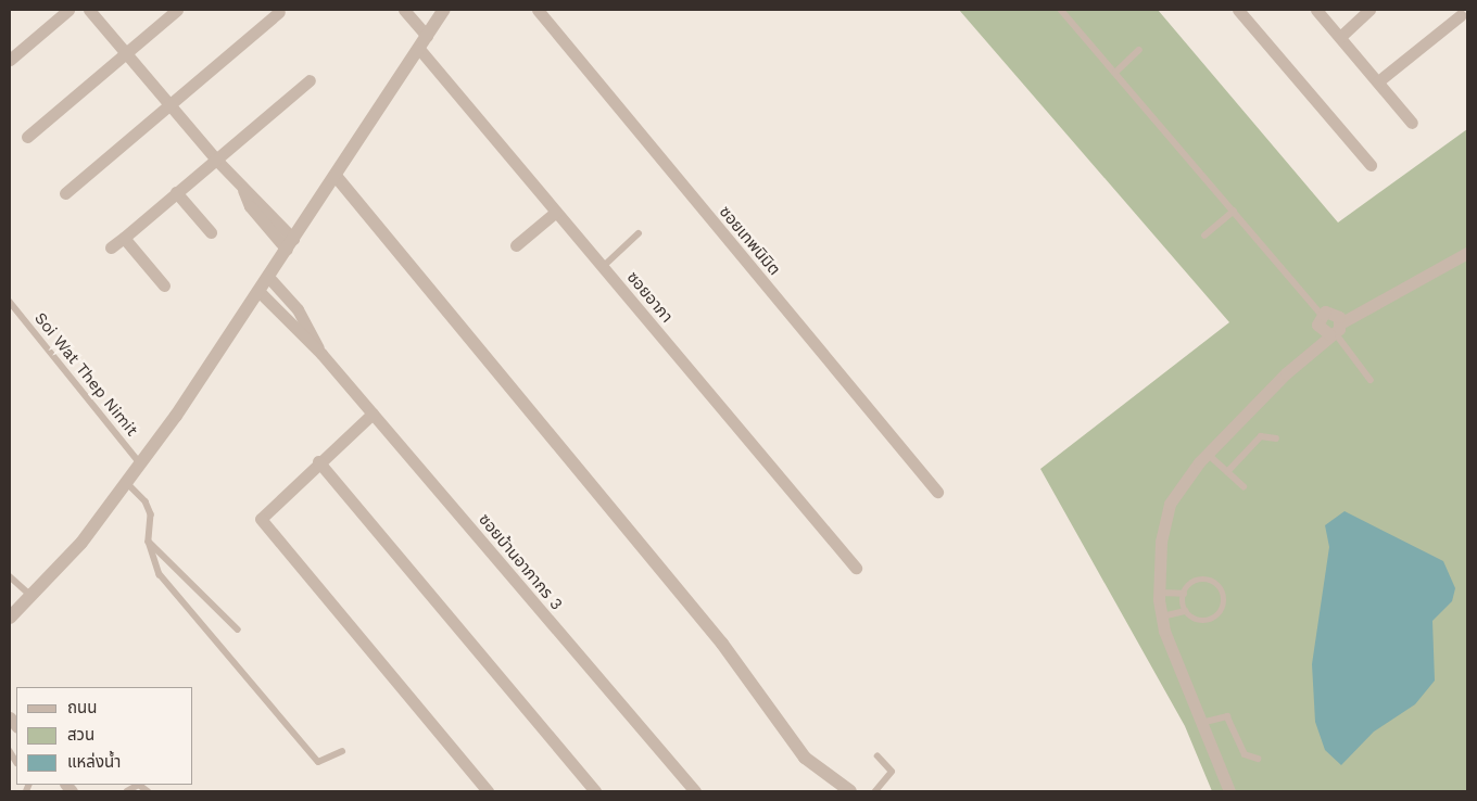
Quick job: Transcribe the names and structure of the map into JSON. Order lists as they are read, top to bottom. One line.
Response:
{"streets":{"street":["ซอยเทพนิมิต","ซอยอาภา","ซอยบ้านอาภากร 3"],"lane":["Soi Wat Thep Nimit"]},"legend":["ถนน","สวน","แหล่งน้ำ"]}
